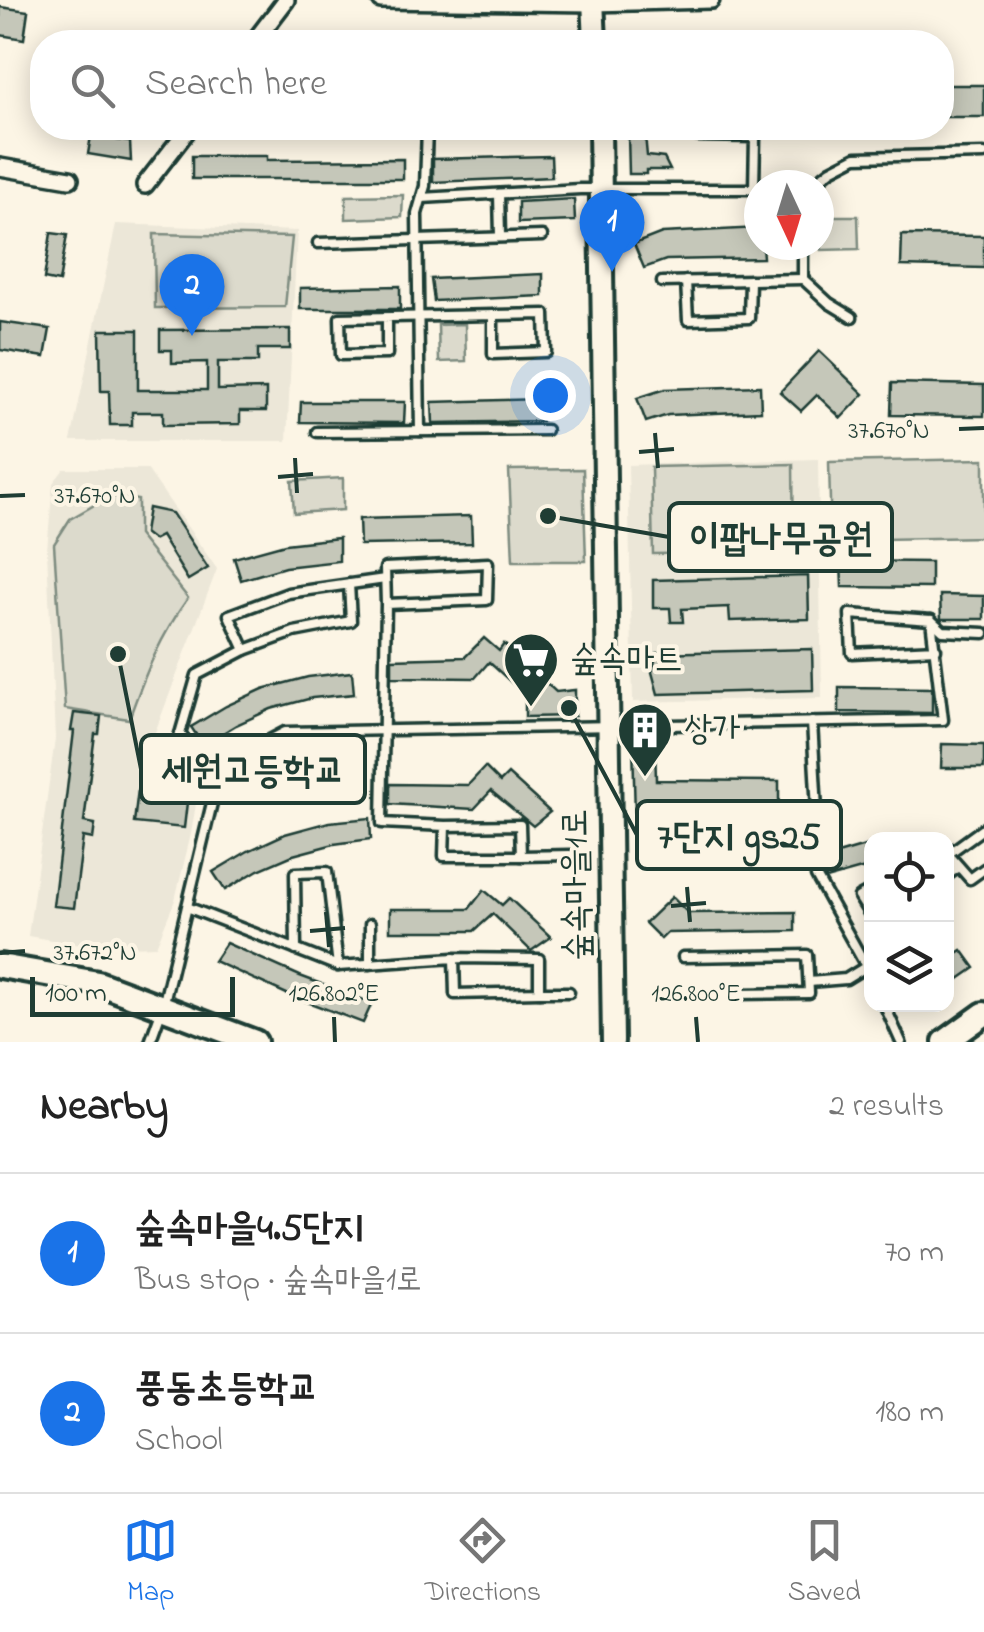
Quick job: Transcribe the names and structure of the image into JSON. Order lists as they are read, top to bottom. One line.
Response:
{"streets":{"street":["숲속마을1로"]},"places":{"other":["이팝나무공원","세원고등학교","7단지 gs25"],"supermarket":["숲속마트"],"building":["상가"]},"scale_bar":"100 m","north":"bottom","page":{"search":"Search here","pins":["1","2"],"scale":"100 m","heading":["Nearby","2 results"],"list":[{"mark":"1","name":"숲속마을4.5단지","note":"Bus stop · 숲속마을1로","value":"70 m"},{"mark":"2","name":"풍동초등학교","note":"School","value":"180 m"}],"nav":["Map","Directions","Saved"]},"coordinates":["37.670°N","37.672°N","126.802°E","126.800°E"]}
